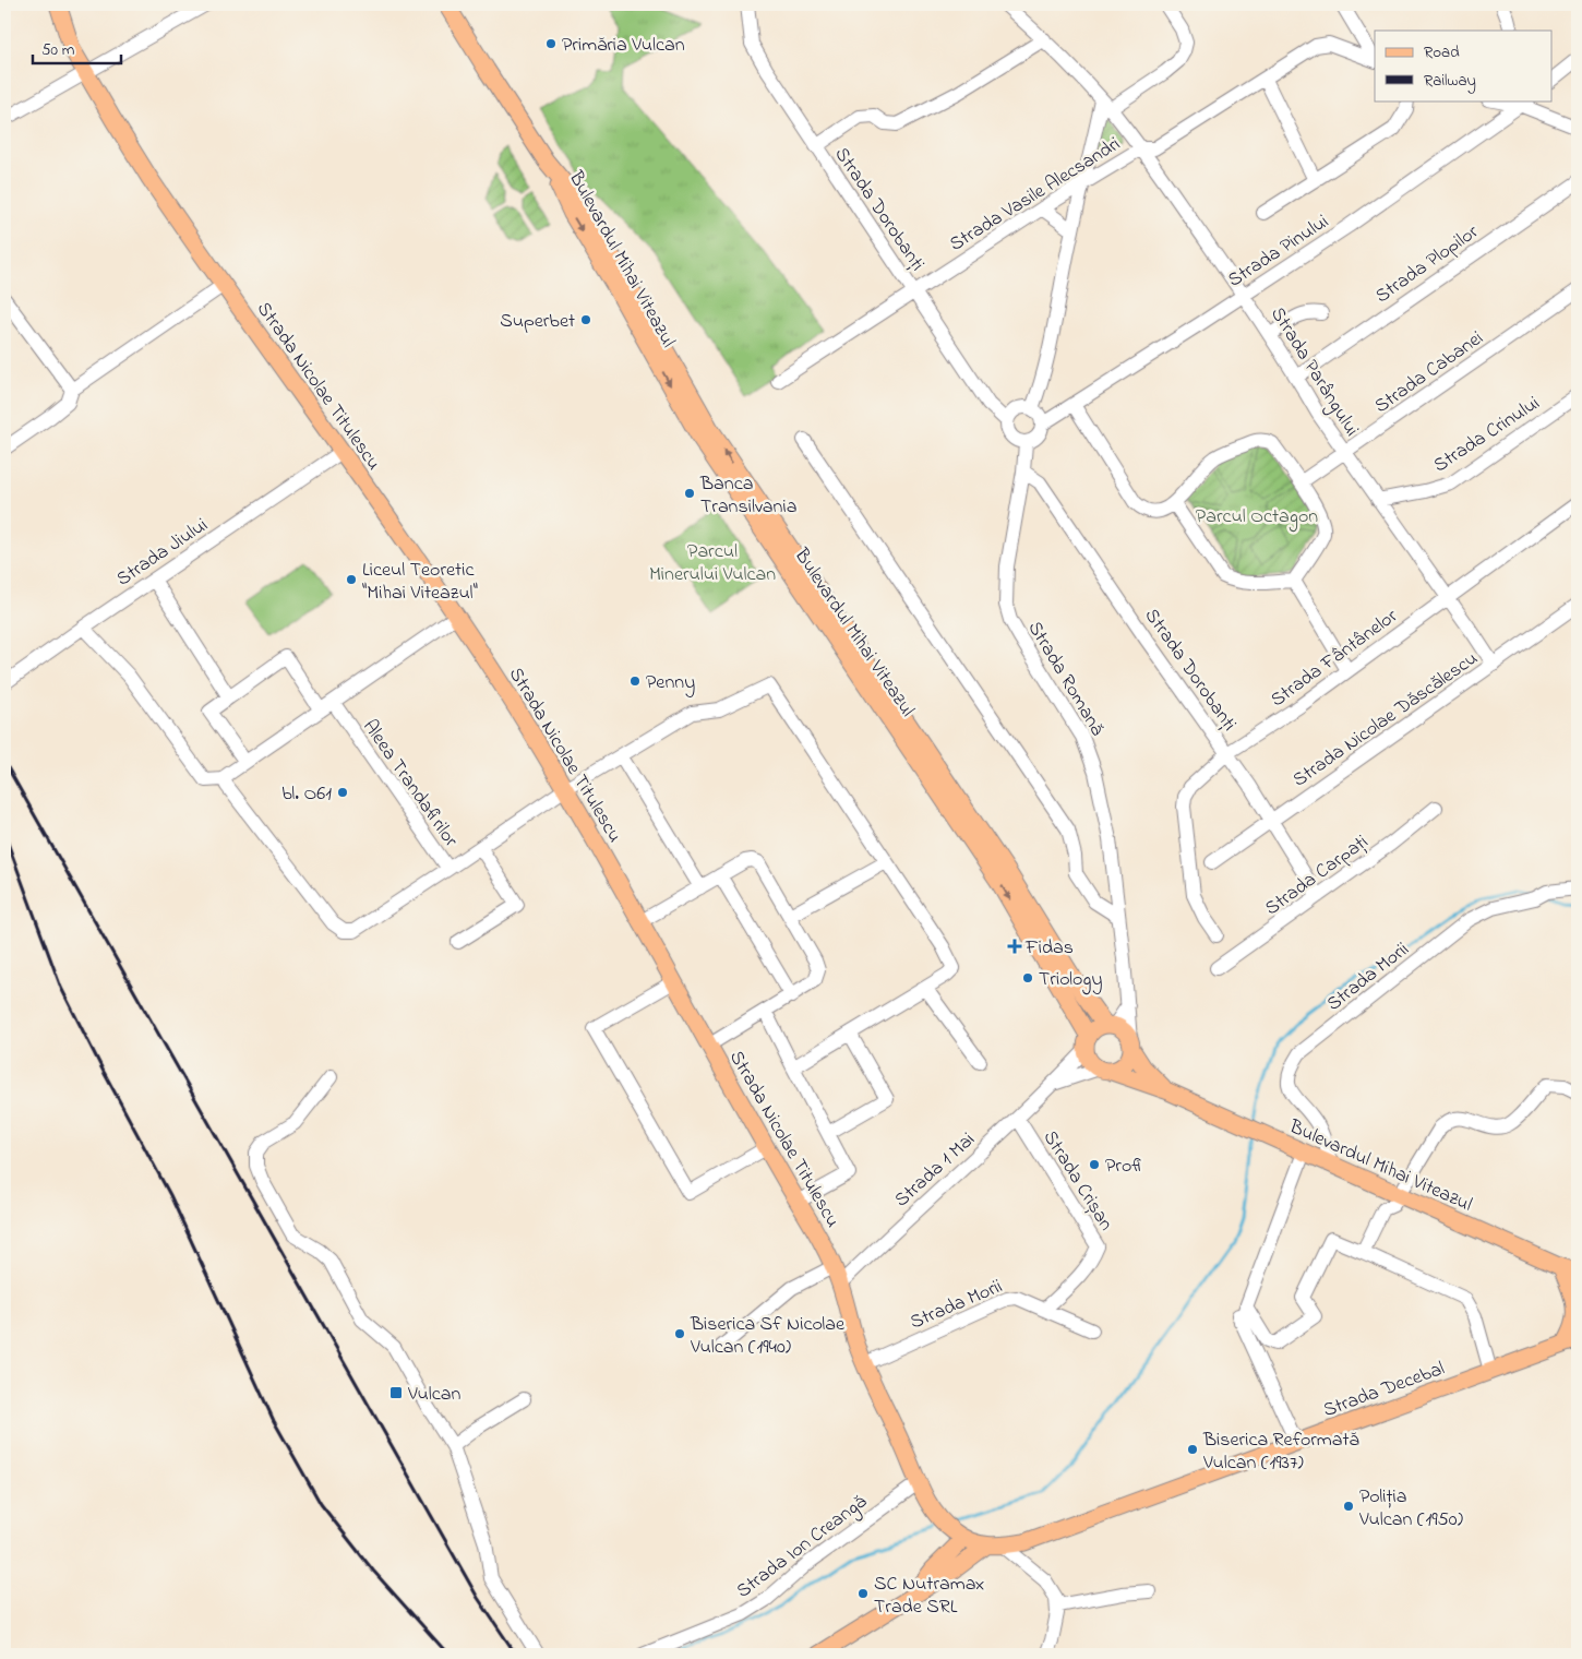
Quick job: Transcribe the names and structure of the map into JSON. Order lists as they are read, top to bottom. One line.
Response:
{"streets":{"main road":["Bulevardul Mihai Viteazul","Strada Nicolae Titulescu","Strada Decebal"],"street":["Strada Vasile Alecsandri","Strada Dorobanți","Strada Pinului","Strada Plopilor","Strada Parângului","Strada Cabanei","Strada Crinului","Strada Jiului","Strada Fântânelor","Strada Romană","Strada Nicolae Dăscălescu","Aleea Trandafirilor","Strada Carpați","Strada Morii","Strada 1 Mai","Strada Crișan","Strada Ion Creangă"]},"crossings":[["Strada Vasile Alecsandri","Strada Dorobanți"],["Strada Vasile Alecsandri","Strada Parângului"],["Strada Dorobanți","Strada Pinului"],["Strada Dorobanți","Strada Fântânelor"],["Strada Dorobanți","Strada Romană"],["Strada Dorobanți","Strada Nicolae Dăscălescu"],["Strada Dorobanți","Strada Carpați"],["Strada Pinului","Strada Parângului"],["Strada Pinului","Strada Romană"],["Bulevardul Mihai Viteazul","Strada Romană"],["Bulevardul Mihai Viteazul","Strada Morii"],["Bulevardul Mihai Viteazul","Strada 1 Mai"],["Strada Plopilor","Strada Parângului"],["Strada Parângului","Strada Cabanei"],["Strada Parângului","Strada Crinului"],["Strada Parângului","Strada Fântânelor"],["Strada Parângului","Strada Nicolae Dăscălescu"],["Strada Nicolae Titulescu","Strada Jiului"],["Strada Nicolae Titulescu","Strada Morii"],["Strada Nicolae Titulescu","Strada 1 Mai"],["Strada Nicolae Titulescu","Strada Decebal"],["Strada Nicolae Titulescu","Strada Ion Creangă"],["Strada Romană","Strada 1 Mai"],["Strada Morii","Strada Crișan"],["Strada 1 Mai","Strada Crișan"]],"parks":["Parcul Octagon","Parcul Minerului Vulcan"],"places":{"other":["Primăria Vulcan","Superbet","Banca Transilvania","Liceul Teoretic \"Mihai Viteazul\"","Penny","bl. O61","Triology","Profi","Biserica Sf Nicolae Vulcan (1940)","Biserica Reformată Vulcan (1937)","Poliția Vulcan (1950)","SC Nutramax Trade SRL"],"health":["Fidas"],"transit":["Vulcan"]},"legend":["Road","Railway"],"scale_bar":"50 m"}
